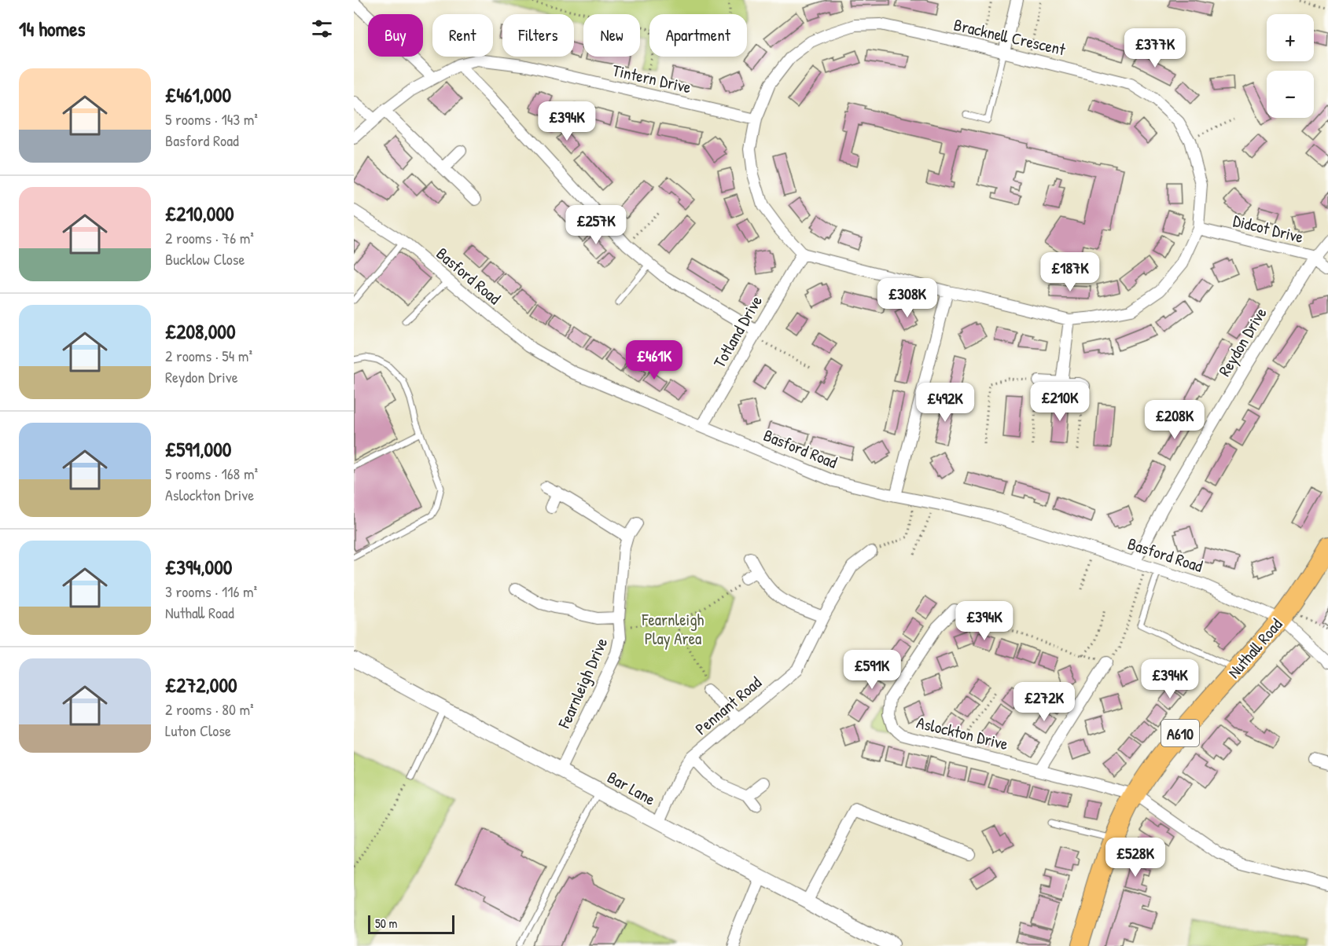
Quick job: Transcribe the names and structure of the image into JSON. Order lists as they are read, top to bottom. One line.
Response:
{"streets":{"highway":["Nuthall Road","A610"],"street":["Bracknell Crescent","Tintern Drive","Didcot Drive","Basford Road","Totland Drive","Reydon Drive","Fearnleigh Drive","Pennant Road","Aslockton Drive","Bar Lane"]},"crossings":[["Bracknell Crescent","Tintern Drive"],["Bracknell Crescent","Didcot Drive"],["Bracknell Crescent","Totland Drive"],["Didcot Drive","Reydon Drive"],["Basford Road","Totland Drive"],["Basford Road","Reydon Drive"],["Basford Road","Nuthall Road"],["Nuthall Road","Aslockton Drive"],["Fearnleigh Drive","Bar Lane"],["Pennant Road","Bar Lane"]],"parks":["Fearnleigh Play Area"],"scale_bar":"50 m","page":{"heading":"14 homes","map_buttons":["+","−"],"chip":["Buy","Rent","Filters","New","Apartment"],"price":["£377K","£394K","£257K","£187K","£308K","£461K","£210K","£492K","£208K","£394K","£591K","£394K","£272K","£528K"],"list":[{"name":"£461,000","note":"5 rooms · 143 m² · Basford Road"},{"name":"£210,000","note":"2 rooms · 76 m² · Bucklow Close"},{"name":"£208,000","note":"2 rooms · 54 m² · Reydon Drive"},{"name":"£591,000","note":"5 rooms · 168 m² · Aslockton Drive"},{"name":"£394,000","note":"3 rooms · 116 m² · Nuthall Road"},{"name":"£272,000","note":"2 rooms · 80 m² · Luton Close"}],"scale":"50 m"}}
